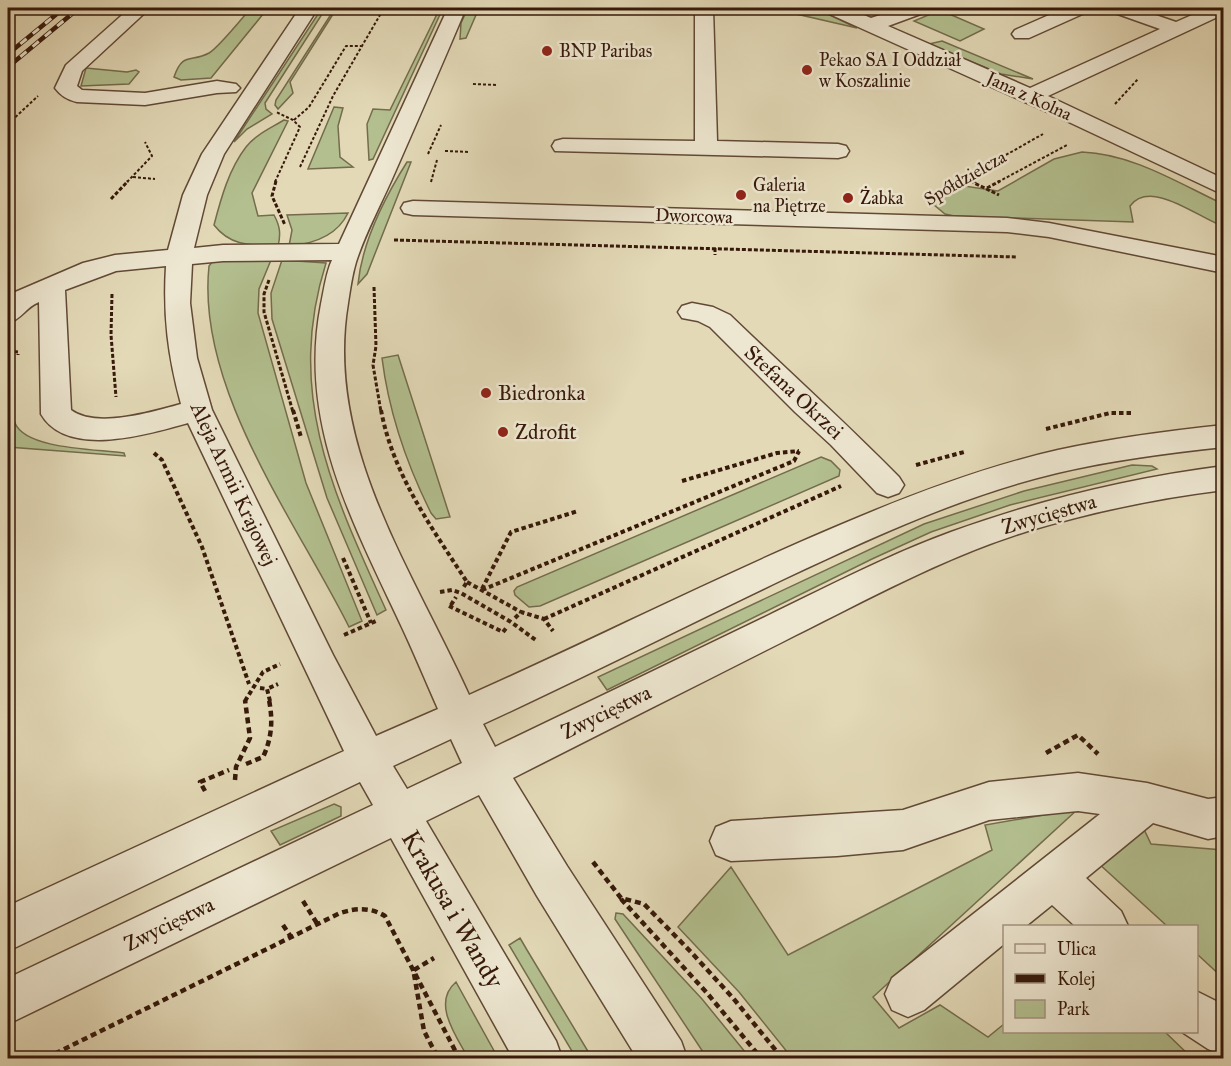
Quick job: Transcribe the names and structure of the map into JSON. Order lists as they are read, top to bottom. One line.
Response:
{"streets":{"street":["Jana z Kolna","Dworcowa","Stefana Okrzei","Aleja Armii Krajowej","Zwycięstwa","Krakusa i Wandy"],"path":["Spółdzielcza"]},"crossings":[["Spółdzielcza","Dworcowa"],["Aleja Armii Krajowej","Krakusa i Wandy"],["Zwycięstwa","Krakusa i Wandy"]],"places":["BNP Paribas","Pekao SA I Oddział w Koszalinie","Galeria na Piętrze","Żabka","Biedronka","Zdrofit"],"legend":["Ulica","Kolej","Park"]}
